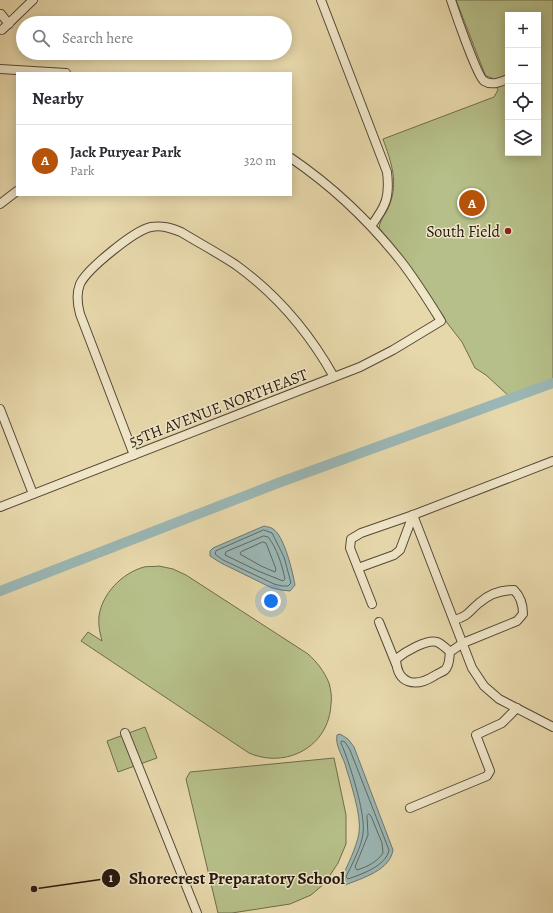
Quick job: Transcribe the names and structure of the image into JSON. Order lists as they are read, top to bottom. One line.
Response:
{"streets":{"street":["55TH AVENUE NORTHEAST"]},"places":["South Field","Shorecrest Preparatory School"],"page":{"map_buttons":["+","−"],"search":"Search here","heading":"Nearby","list":[{"mark":"A","name":"Jack Puryear Park","note":"Park","value":"320 m"}],"pins":"A"}}
